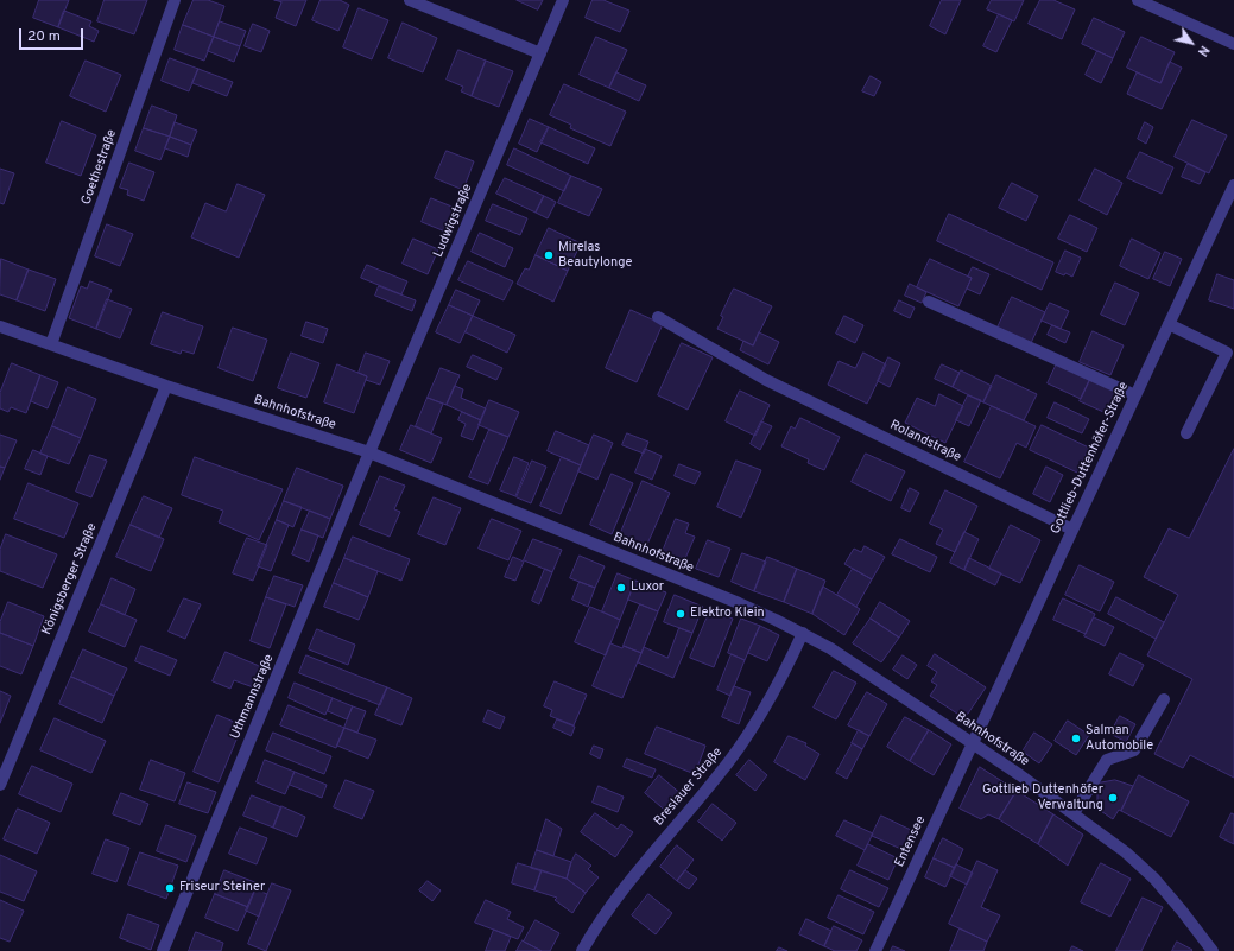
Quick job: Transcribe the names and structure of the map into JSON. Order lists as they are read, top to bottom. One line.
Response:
{"streets":{"street":["Goethestraße","Ludwigstraße","Bahnhofstraße","Rolandstraße","Gottlieb-Duttenhöfer-Straße","Königsberger Straße","Uthmannstraße","Breslauer Straße","Entensee"]},"crossings":[["Goethestraße","Bahnhofstraße"],["Ludwigstraße","Bahnhofstraße"],["Ludwigstraße","Uthmannstraße"],["Bahnhofstraße","Gottlieb-Duttenhöfer-Straße"],["Bahnhofstraße","Königsberger Straße"],["Bahnhofstraße","Uthmannstraße"],["Bahnhofstraße","Breslauer Straße"],["Bahnhofstraße","Entensee"],["Rolandstraße","Gottlieb-Duttenhöfer-Straße"],["Gottlieb-Duttenhöfer-Straße","Entensee"]],"places":["Mirelas Beautylonge","Luxor","Elektro Klein","Salman Automobile","Gottlieb Duttenhöfer Verwaltung","Friseur Steiner"],"scale_bar":"20 m","north":"bottom right"}
